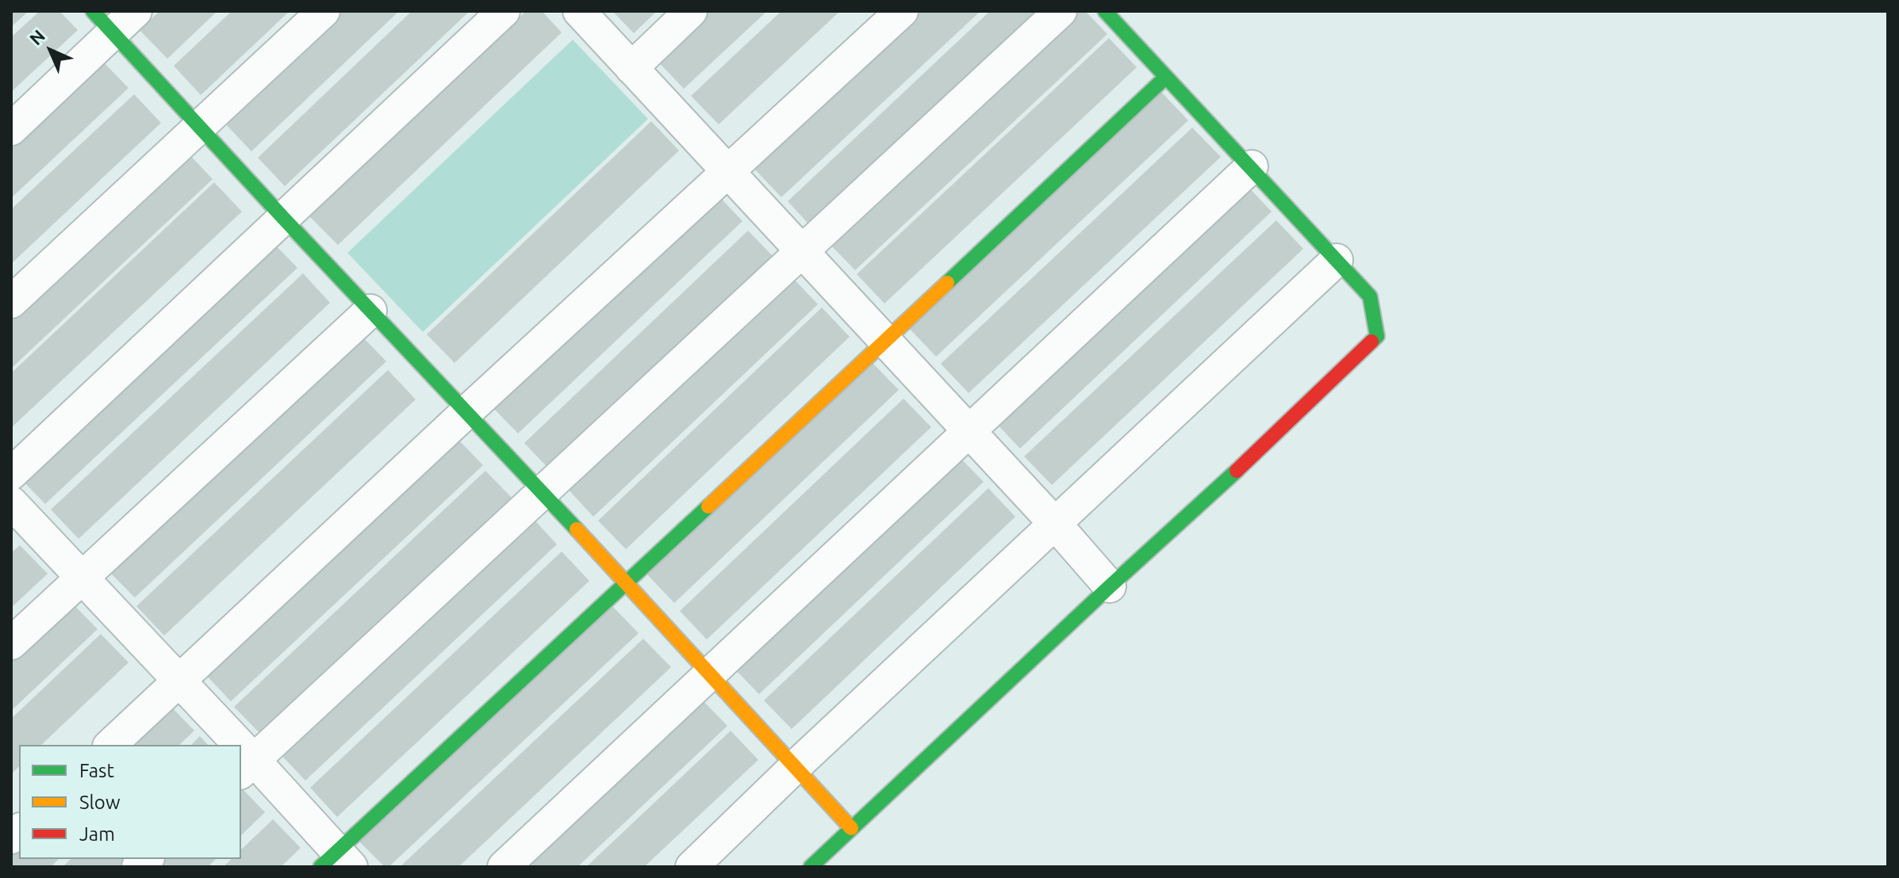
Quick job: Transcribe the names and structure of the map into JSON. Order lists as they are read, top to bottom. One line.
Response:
{"legend":["Fast","Slow","Jam"],"north":"top left"}
